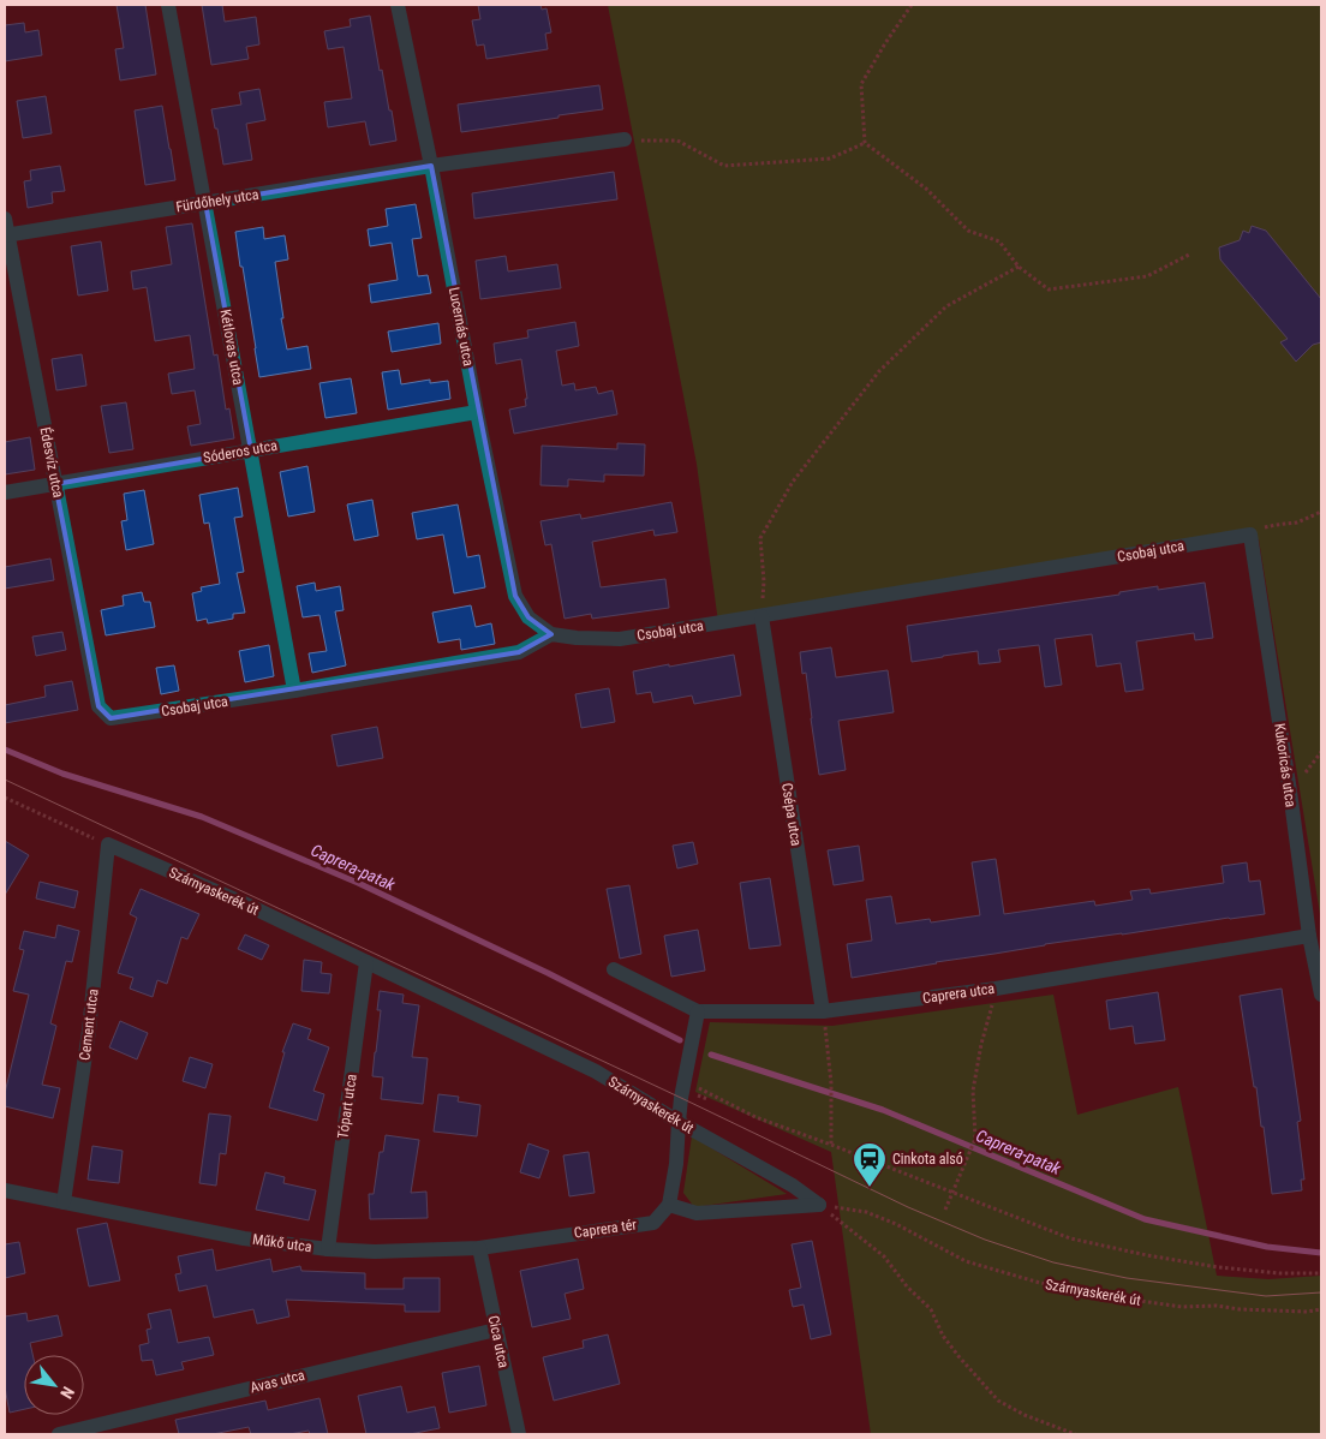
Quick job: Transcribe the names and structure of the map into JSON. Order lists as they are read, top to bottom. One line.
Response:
{"streets":{"street":["Fürdőhely utca","Lucernás utca","Kétlovas utca","Sóderos utca","Édesvíz utca","Csobaj utca","Kukoricás utca","Csépa utca","Szárnyaskerék út","Caprera utca","Cement utca","Tópart utca","Caprera tér","Műkő utca","Cica utca","Avas utca"]},"crossings":[["Fürdőhely utca","Lucernás utca"],["Fürdőhely utca","Kétlovas utca"],["Fürdőhely utca","Édesvíz utca"],["Lucernás utca","Sóderos utca"],["Lucernás utca","Csobaj utca"],["Kétlovas utca","Sóderos utca"],["Kétlovas utca","Csobaj utca"],["Sóderos utca","Édesvíz utca"],["Édesvíz utca","Csobaj utca"],["Csobaj utca","Kukoricás utca"],["Csobaj utca","Csépa utca"],["Kukoricás utca","Caprera utca"],["Csépa utca","Caprera utca"],["Szárnyaskerék út","Cement utca"],["Szárnyaskerék út","Tópart utca"],["Cement utca","Műkő utca"],["Tópart utca","Műkő utca"],["Caprera tér","Műkő utca"],["Műkő utca","Cica utca"],["Cica utca","Avas utca"]],"water":["Caprera-patak"],"places":{"station":["Cinkota alsó"]},"north":"bottom right"}
